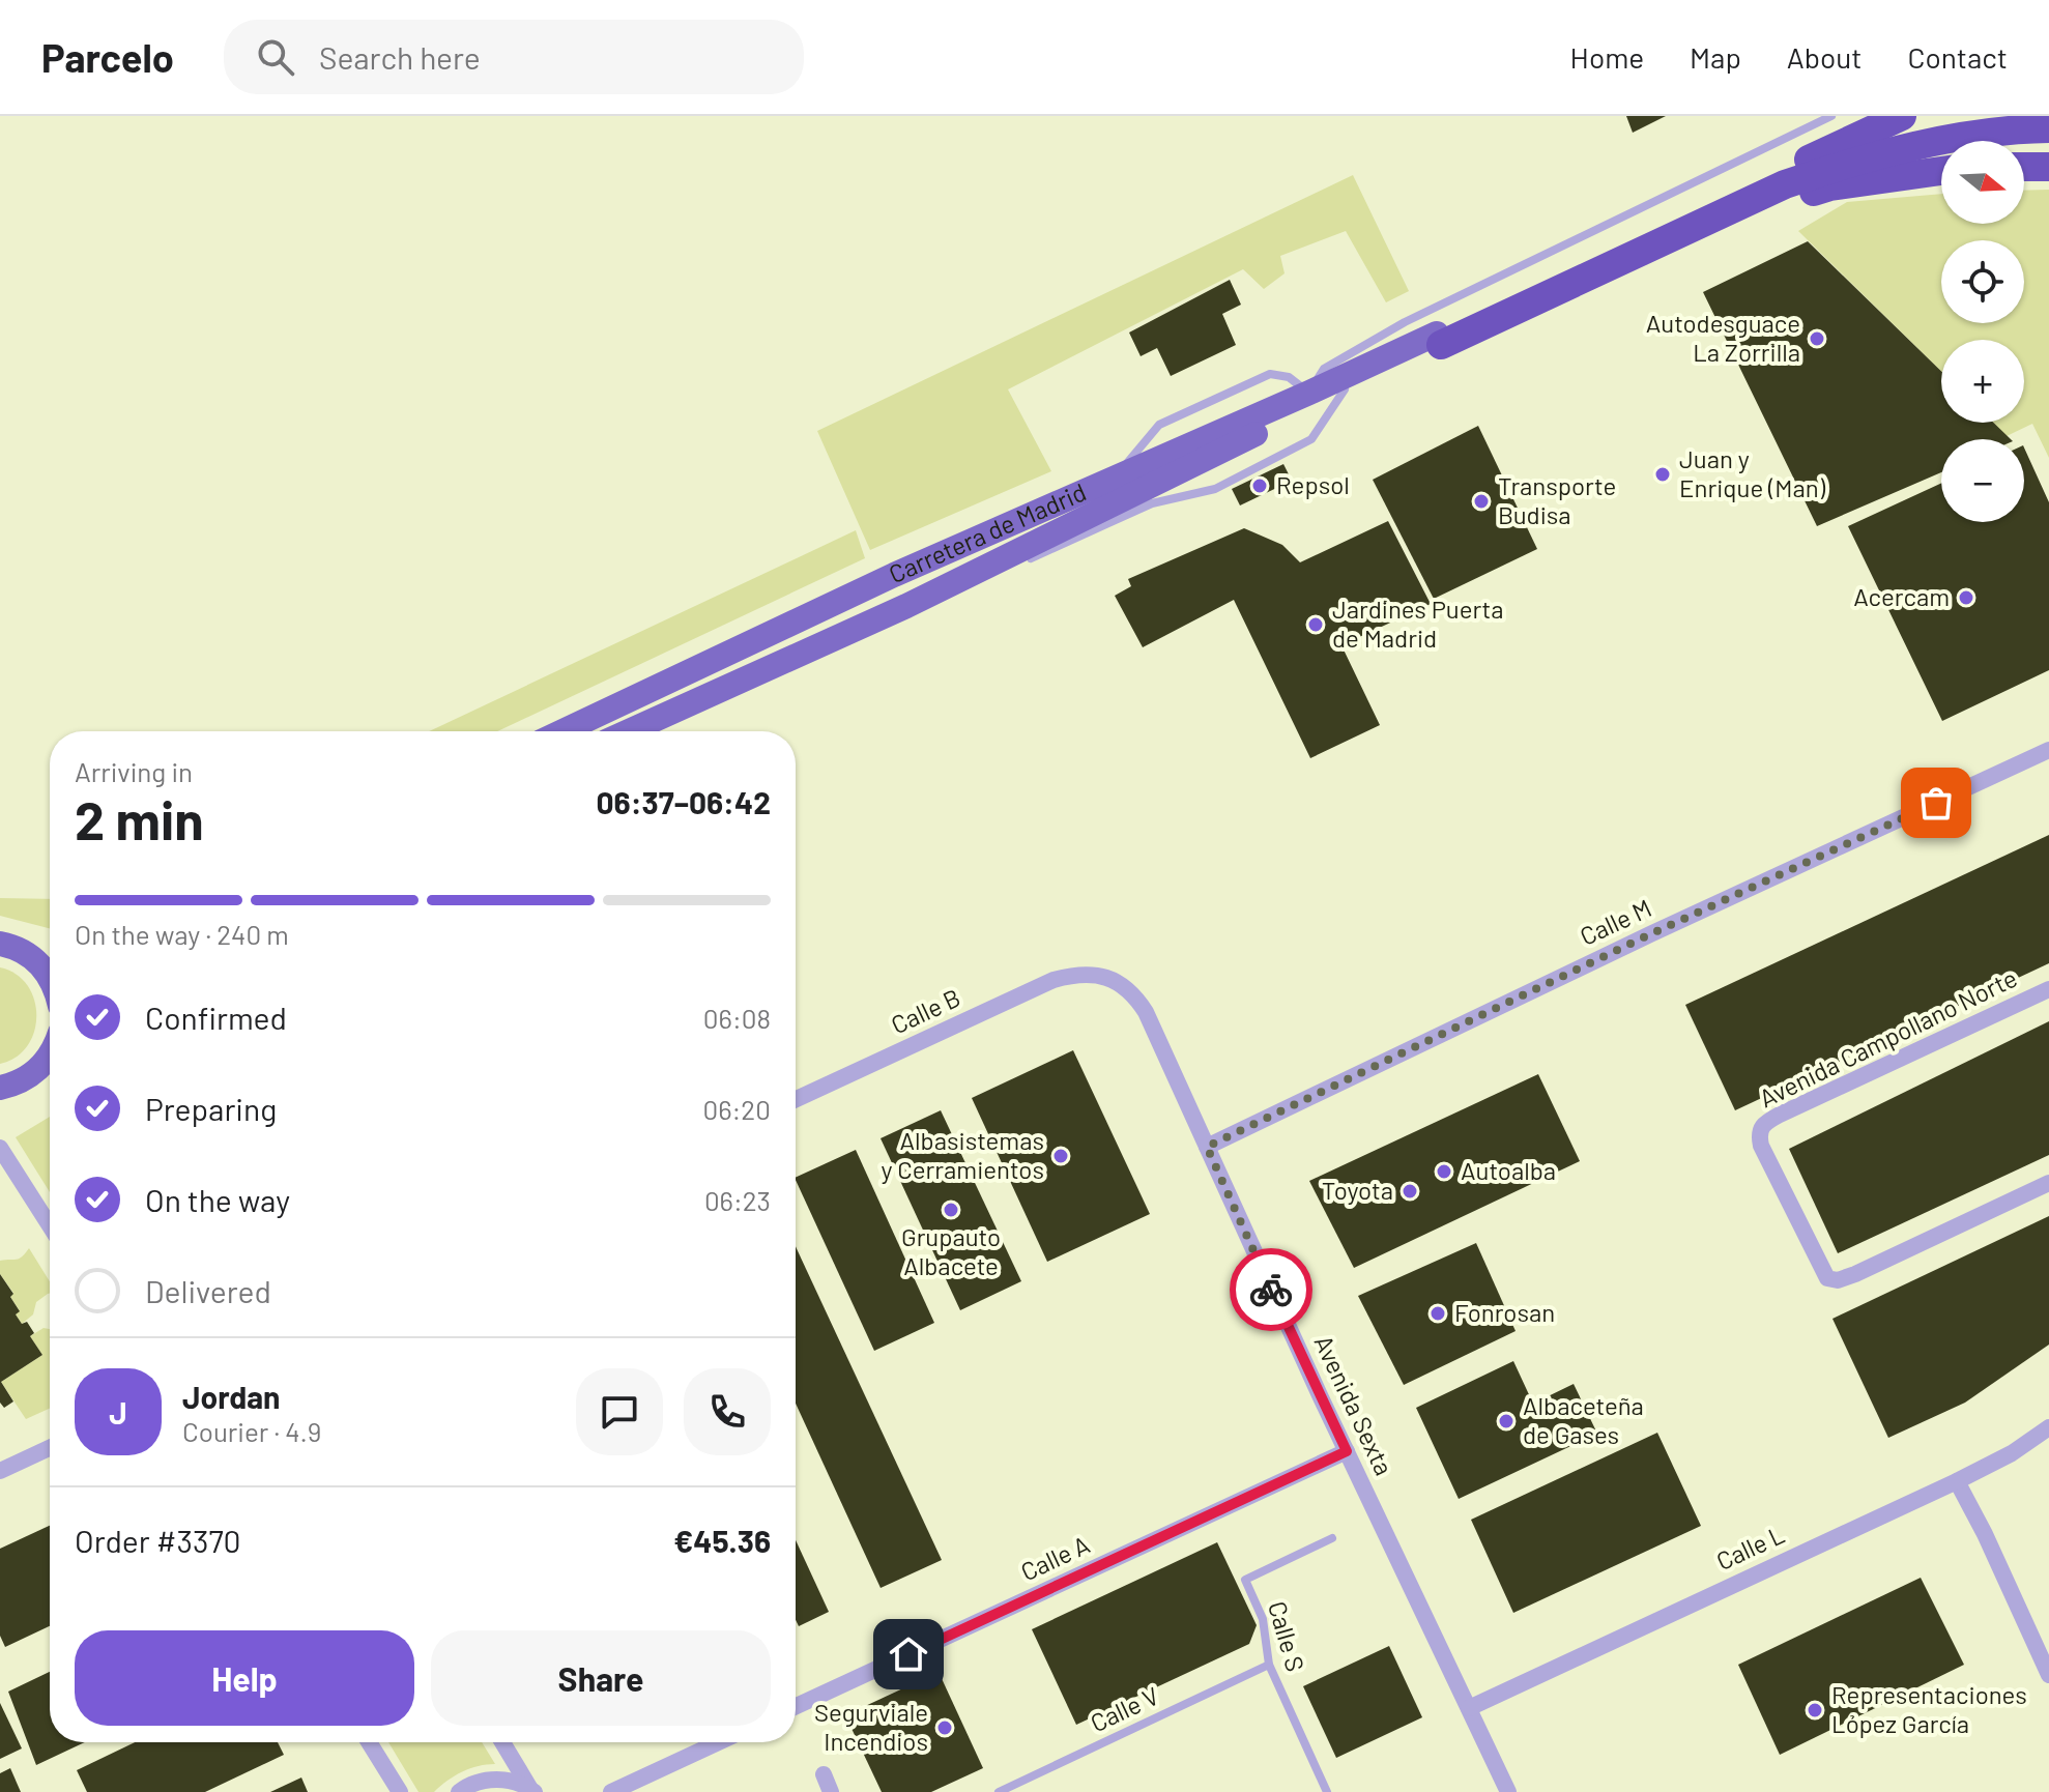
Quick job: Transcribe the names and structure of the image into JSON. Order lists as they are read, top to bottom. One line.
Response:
{"streets":{"main road":["Carretera de Madrid"],"street":["Calle M","Calle B","Avenida Campollano Norte","Avenida Sexta","Calle L","Calle A"],"lane":["Calle S","Calle V"]},"crossings":[["Calle M","Avenida Sexta"],["Calle B","Avenida Sexta"],["Avenida Sexta","Calle L"],["Avenida Sexta","Calle A"],["Calle S","Calle V"]],"places":["Autodesguace La Zorrilla","Juan y Enrique (Man)","Repsol","Transporte Budisa","Acercam","Jardines Puerta de Madrid","Albasistemas y Cerramientos","Autoalba","Toyota","Grupauto Albacete","Fonrosan","Albaceteña de Gases","Representaciones López García","Segurviale Incendios"],"north":"right","page":{"header":"Parcelo","search":"Search here","nav":["Home","Map","About","Contact"],"map_buttons":["+","−"],"heading":["2 min","Arriving in","06:37–06:42"],"panel":["Jordan","Courier · 4.9","Order #3370","€45.36"],"bar":"On the way · 240 m","list":[["Confirmed","06:08"],["Preparing","06:20"],["On the way","06:23"],"Delivered"],"round":"J","buttons":["Help","Share"]}}
